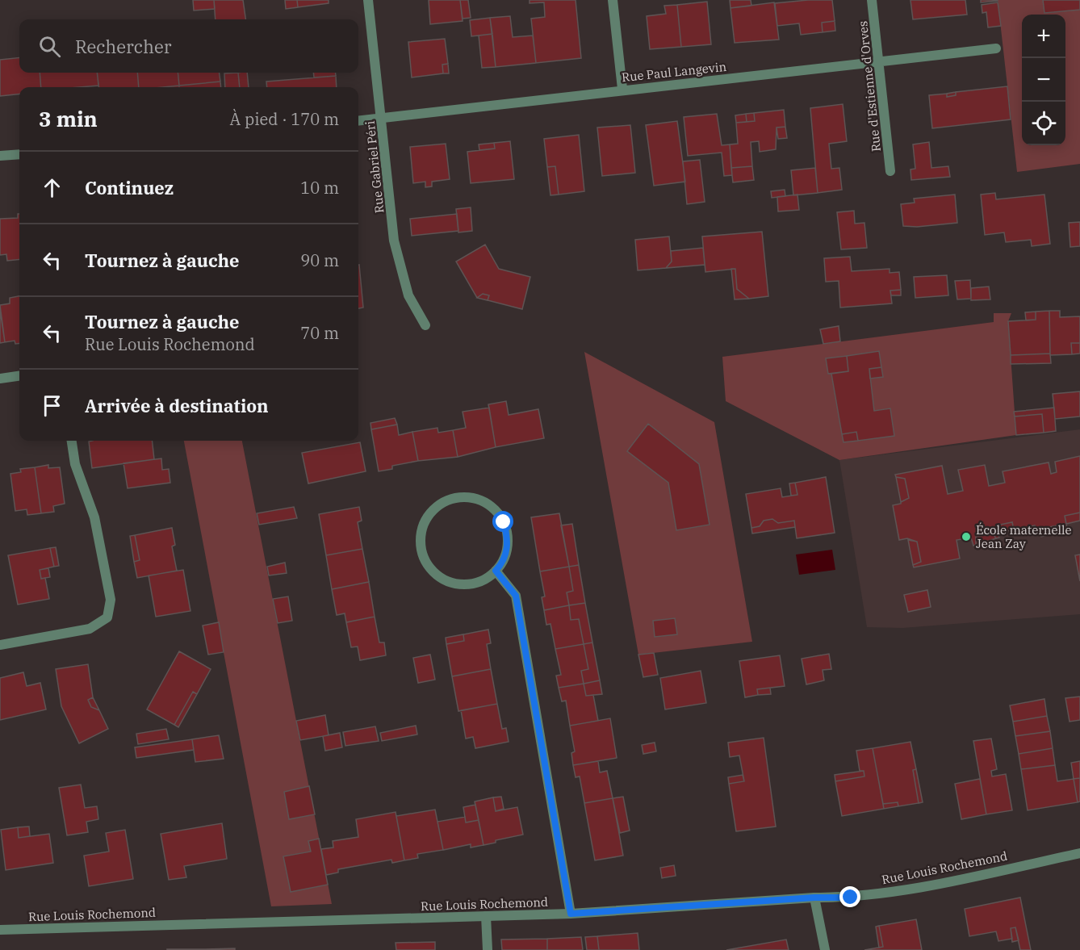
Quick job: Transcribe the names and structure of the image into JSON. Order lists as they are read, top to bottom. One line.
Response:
{"streets":{"street":["Rue Paul Langevin","Rue d'Estienne d'Orves","Rue Gabriel Péri","Rue Louis Rochemond"]},"crossings":[["Rue Paul Langevin","Rue d'Estienne d'Orves"],["Rue Paul Langevin","Rue Gabriel Péri"]],"places":["École maternelle Jean Zay"],"page":{"map_buttons":["+","−"],"search":"Rechercher","heading":["3 min","À pied · 170 m"],"list":[["Continuez","10 m"],["Tournez à gauche","90 m"],["Tournez à gauche","Rue Louis Rochemond","70 m"],"Arrivée à destination"]}}
